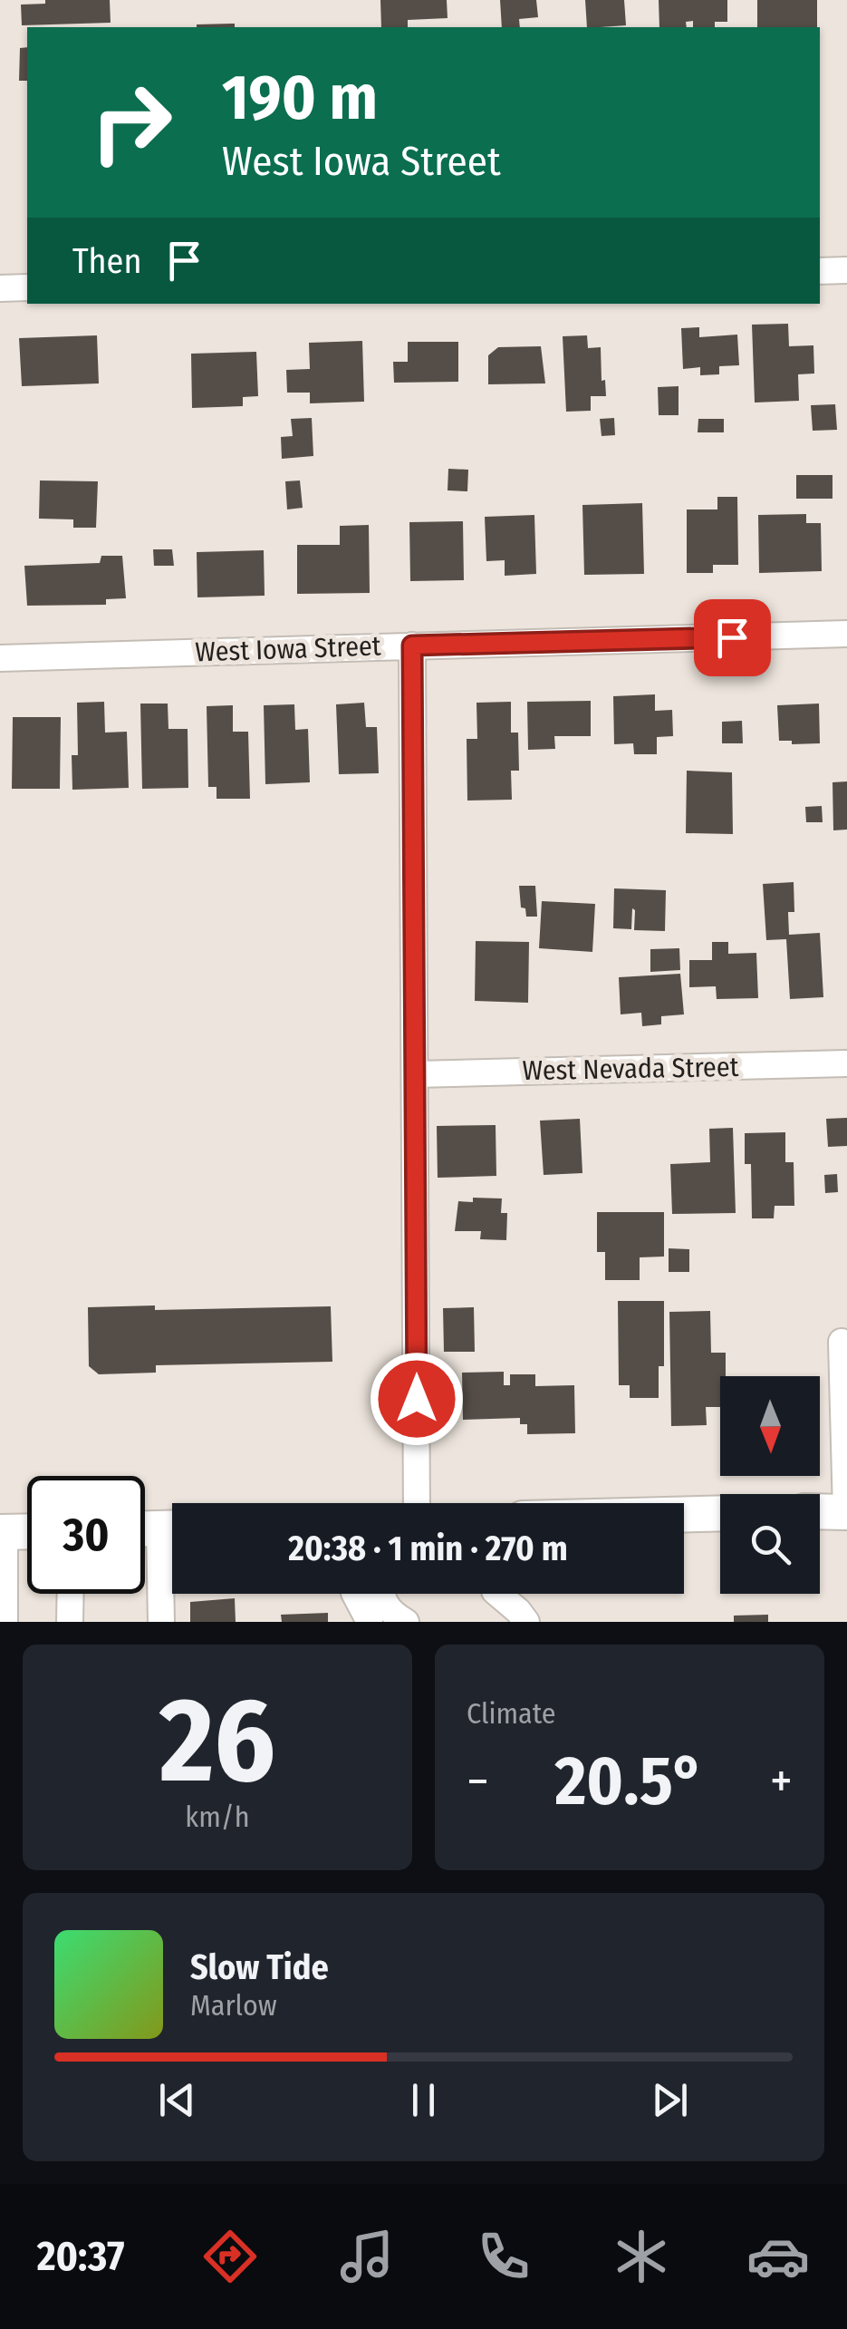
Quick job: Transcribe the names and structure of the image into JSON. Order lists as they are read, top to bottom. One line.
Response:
{"streets":{"street":["West Iowa Street","West Nevada Street"]},"north":"bottom","page":{"turn":["190 m","West Iowa Street"],"then":"Then","limit":"30","trip":"20:38 · 1 min · 270 m","tile":[["26","km/h"],"Climate"],"heat":["−","20.5°","+"],"song":["Slow Tide","Marlow"],"tabs":"20:37"}}
